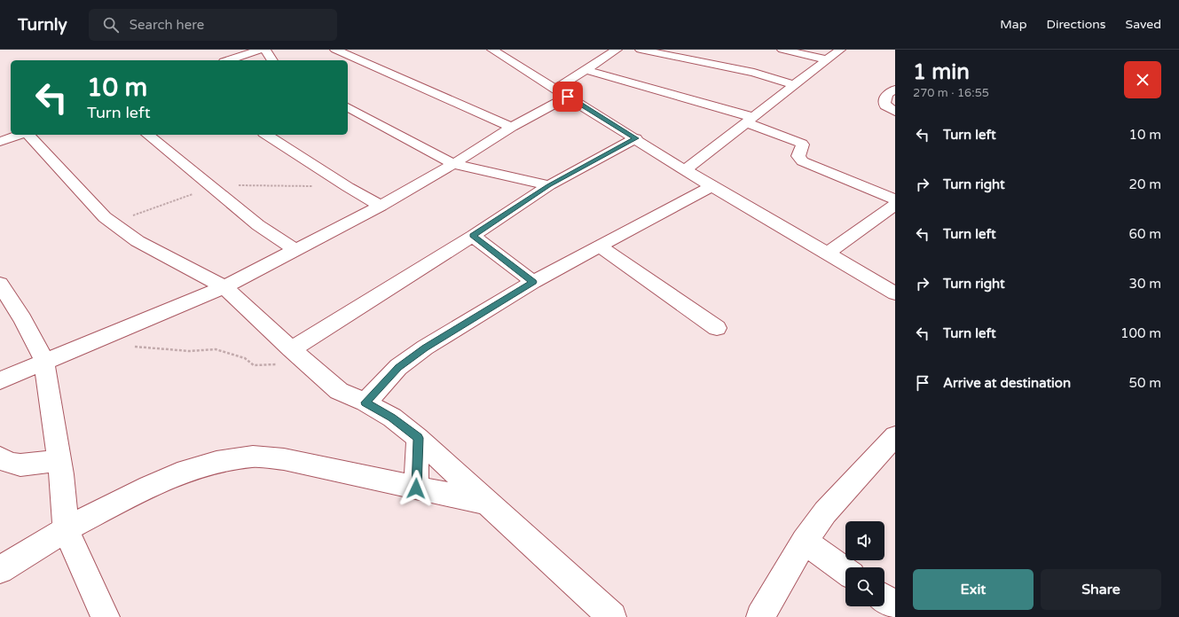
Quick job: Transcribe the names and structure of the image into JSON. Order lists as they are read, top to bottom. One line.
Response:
{"page":{"header":"Turnly","search":"Search here","nav":["Map","Directions","Saved"],"heading":["1 min","270 m · 16:55"],"turn":["10 m","Turn left"],"list":[{"name":"Turn left","value":"10 m"},{"name":"Turn right","value":"20 m"},{"name":"Turn left","value":"60 m"},{"name":"Turn right","value":"30 m"},{"name":"Turn left","value":"100 m"},{"name":"Arrive at destination","value":"50 m"}],"buttons":["Exit","Share"]}}
